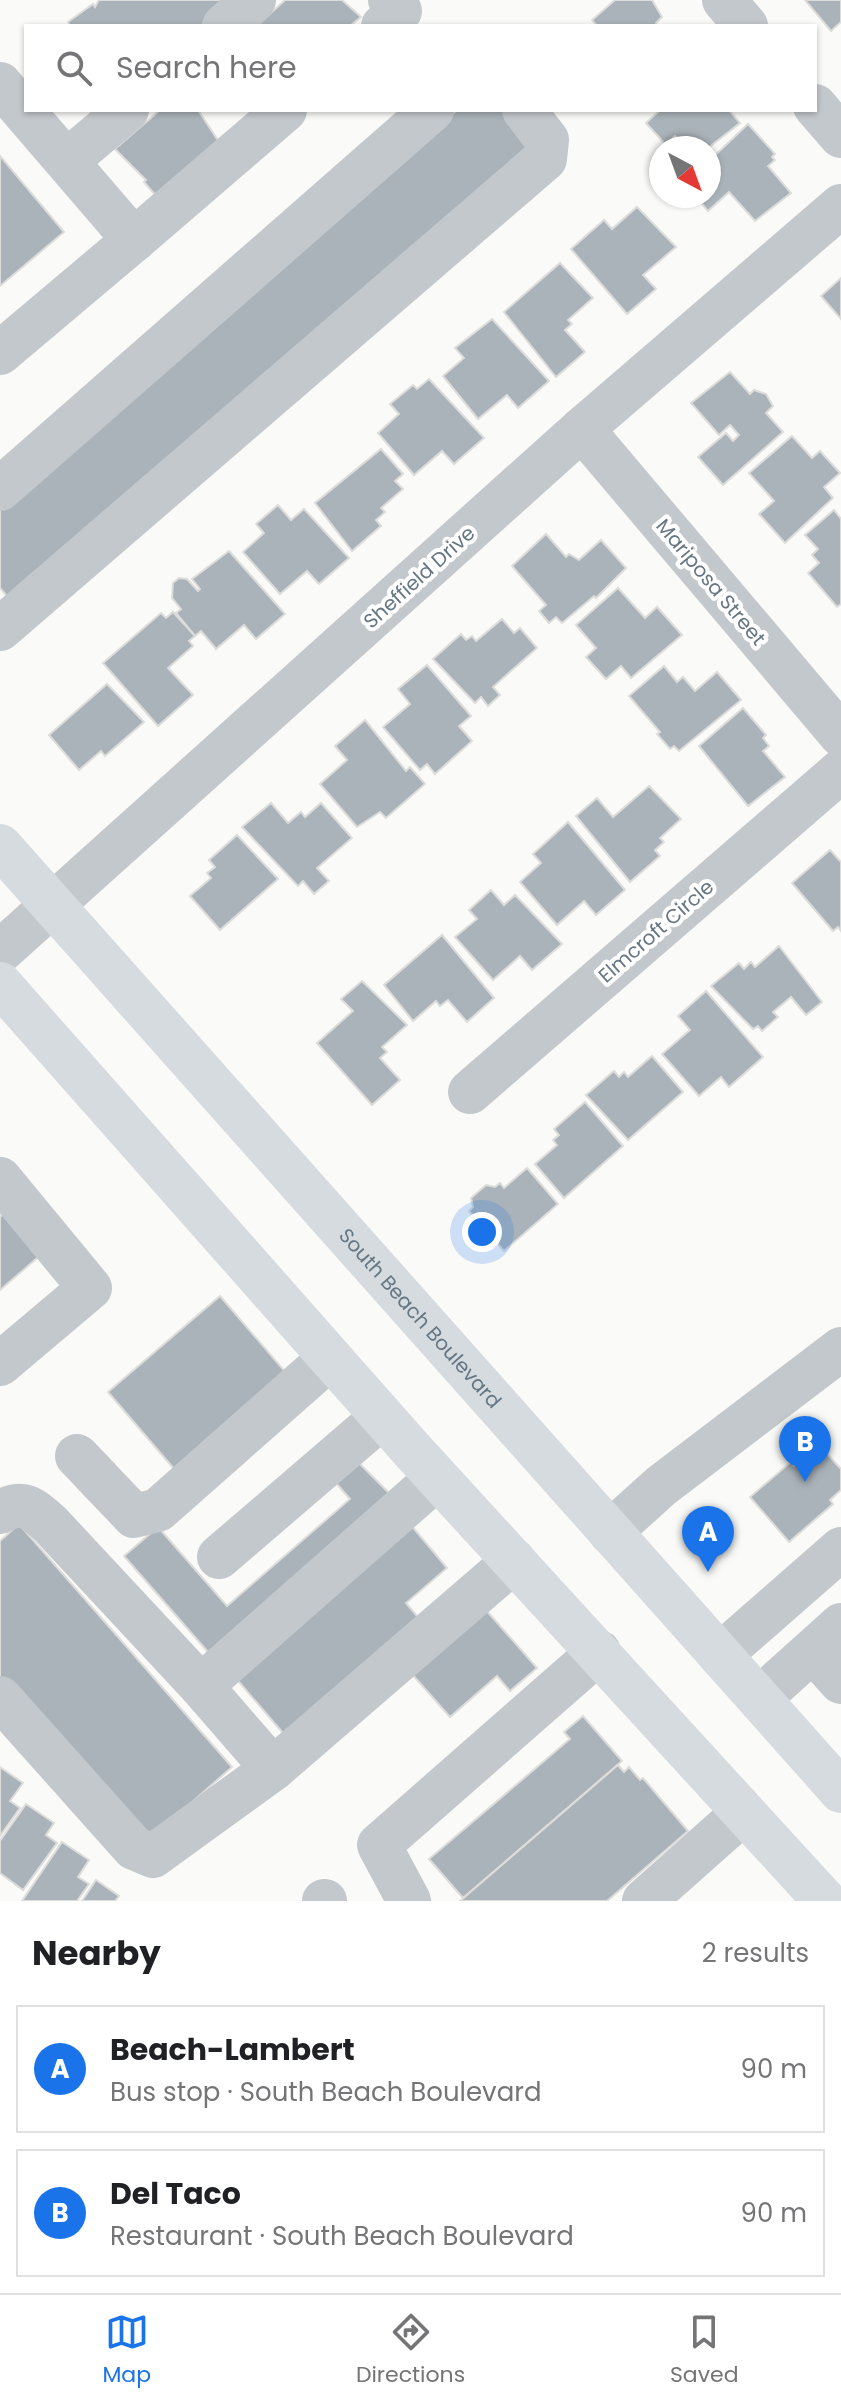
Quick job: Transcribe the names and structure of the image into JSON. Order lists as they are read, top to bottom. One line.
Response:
{"streets":{"main road":["South Beach Boulevard"],"street":["Sheffield Drive","Mariposa Street","Elmcroft Circle"]},"crossings":[["Sheffield Drive","Mariposa Street"],["Sheffield Drive","South Beach Boulevard"]],"north":"bottom right","page":{"search":"Search here","pins":["B","A"],"heading":["Nearby","2 results"],"list":[{"mark":"A","name":"Beach-Lambert","note":"Bus stop · South Beach Boulevard","value":"90 m"},{"mark":"B","name":"Del Taco","note":"Restaurant · South Beach Boulevard","value":"90 m"}],"nav":["Map","Directions","Saved"]}}
